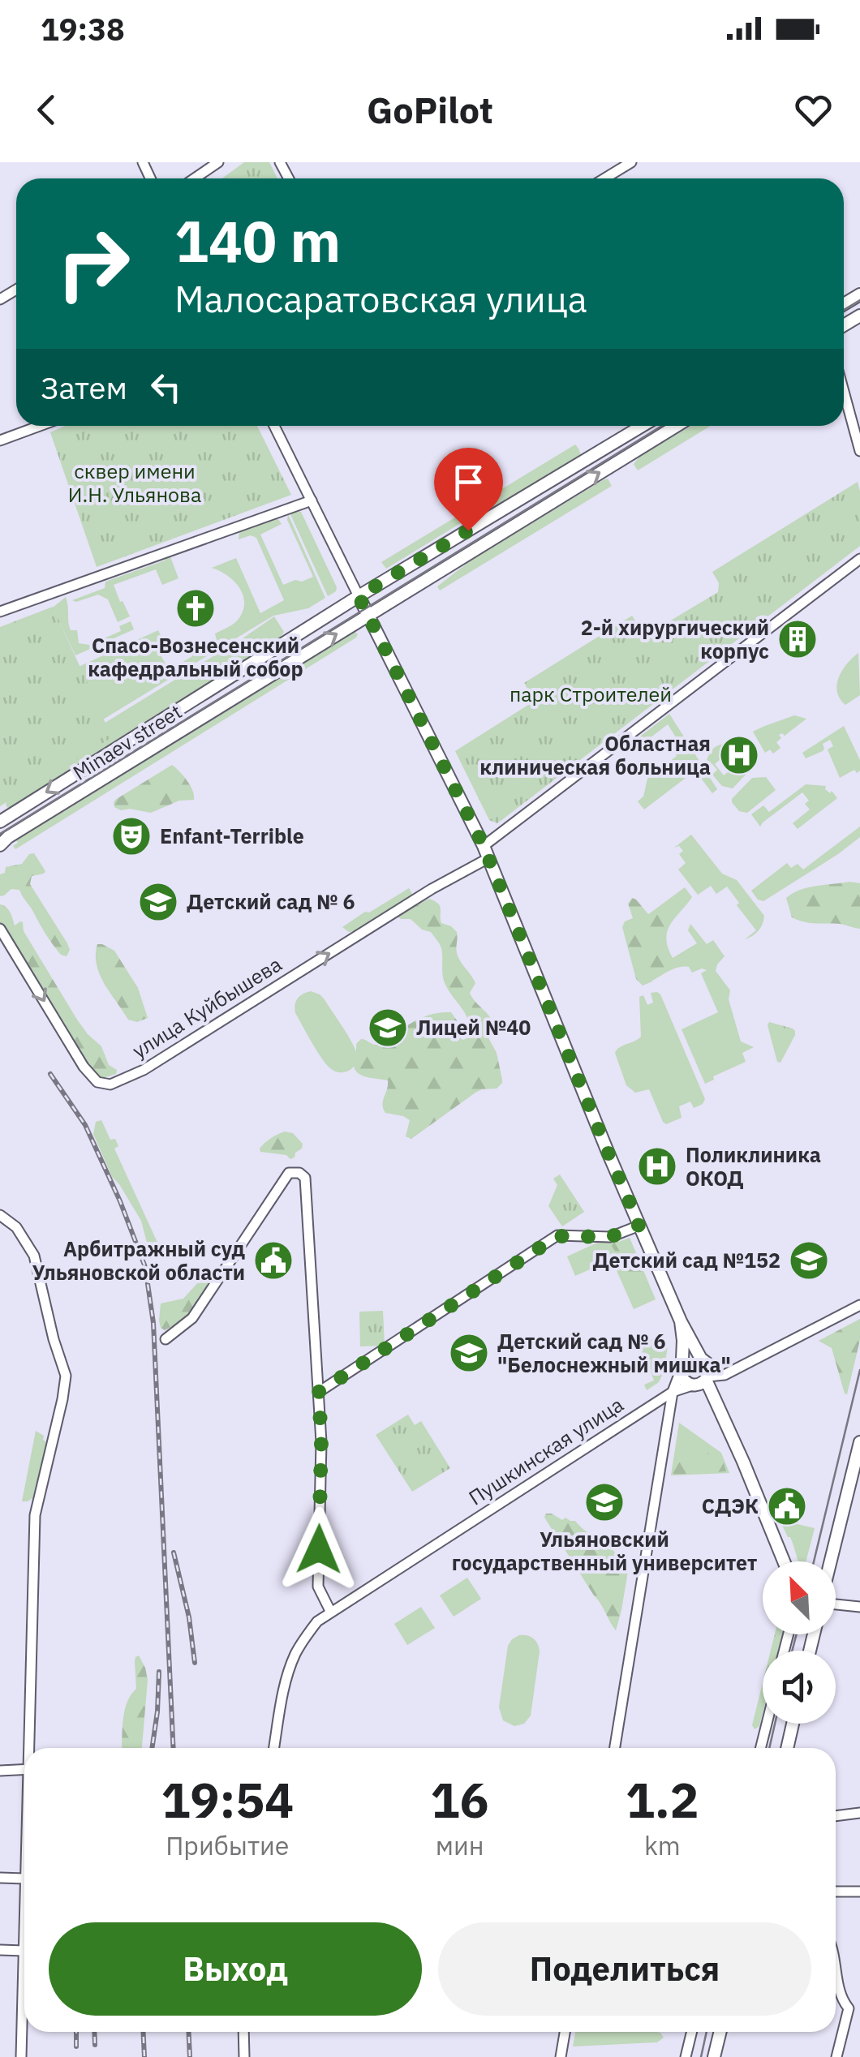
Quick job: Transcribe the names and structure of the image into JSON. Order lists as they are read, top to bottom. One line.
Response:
{"streets":{"main road":["Minaev street"],"street":["улица Куйбышева","Пушкинская улица"]},"parks":["сквер имени И.Н. Ульянова","парк Строителей"],"places":{"church":["Спасо-Вознесенский кафедральный собор"],"building":["2-й хирургический корпус"],"hospital":["Областная клиническая больница","Поликлиника ОКОД"],"theatre":["Enfant-Terrible"],"school or university":["Детский сад № 6","Лицей №40","Детский сад №152","Детский сад № 6 \"Белоснежный мишка\"","Ульяновский государственный университет"],"public building":["Арбитражный суд Ульяновской области","СДЭК"]},"north":"top left","page":{"status":"19:38","header":"GoPilot","turn":["140 m","Малосаратовская улица"],"then":"Затем","eta":["19:54","Прибытие","16","мин","1.2","km"],"buttons":["Выход","Поделиться"]}}
